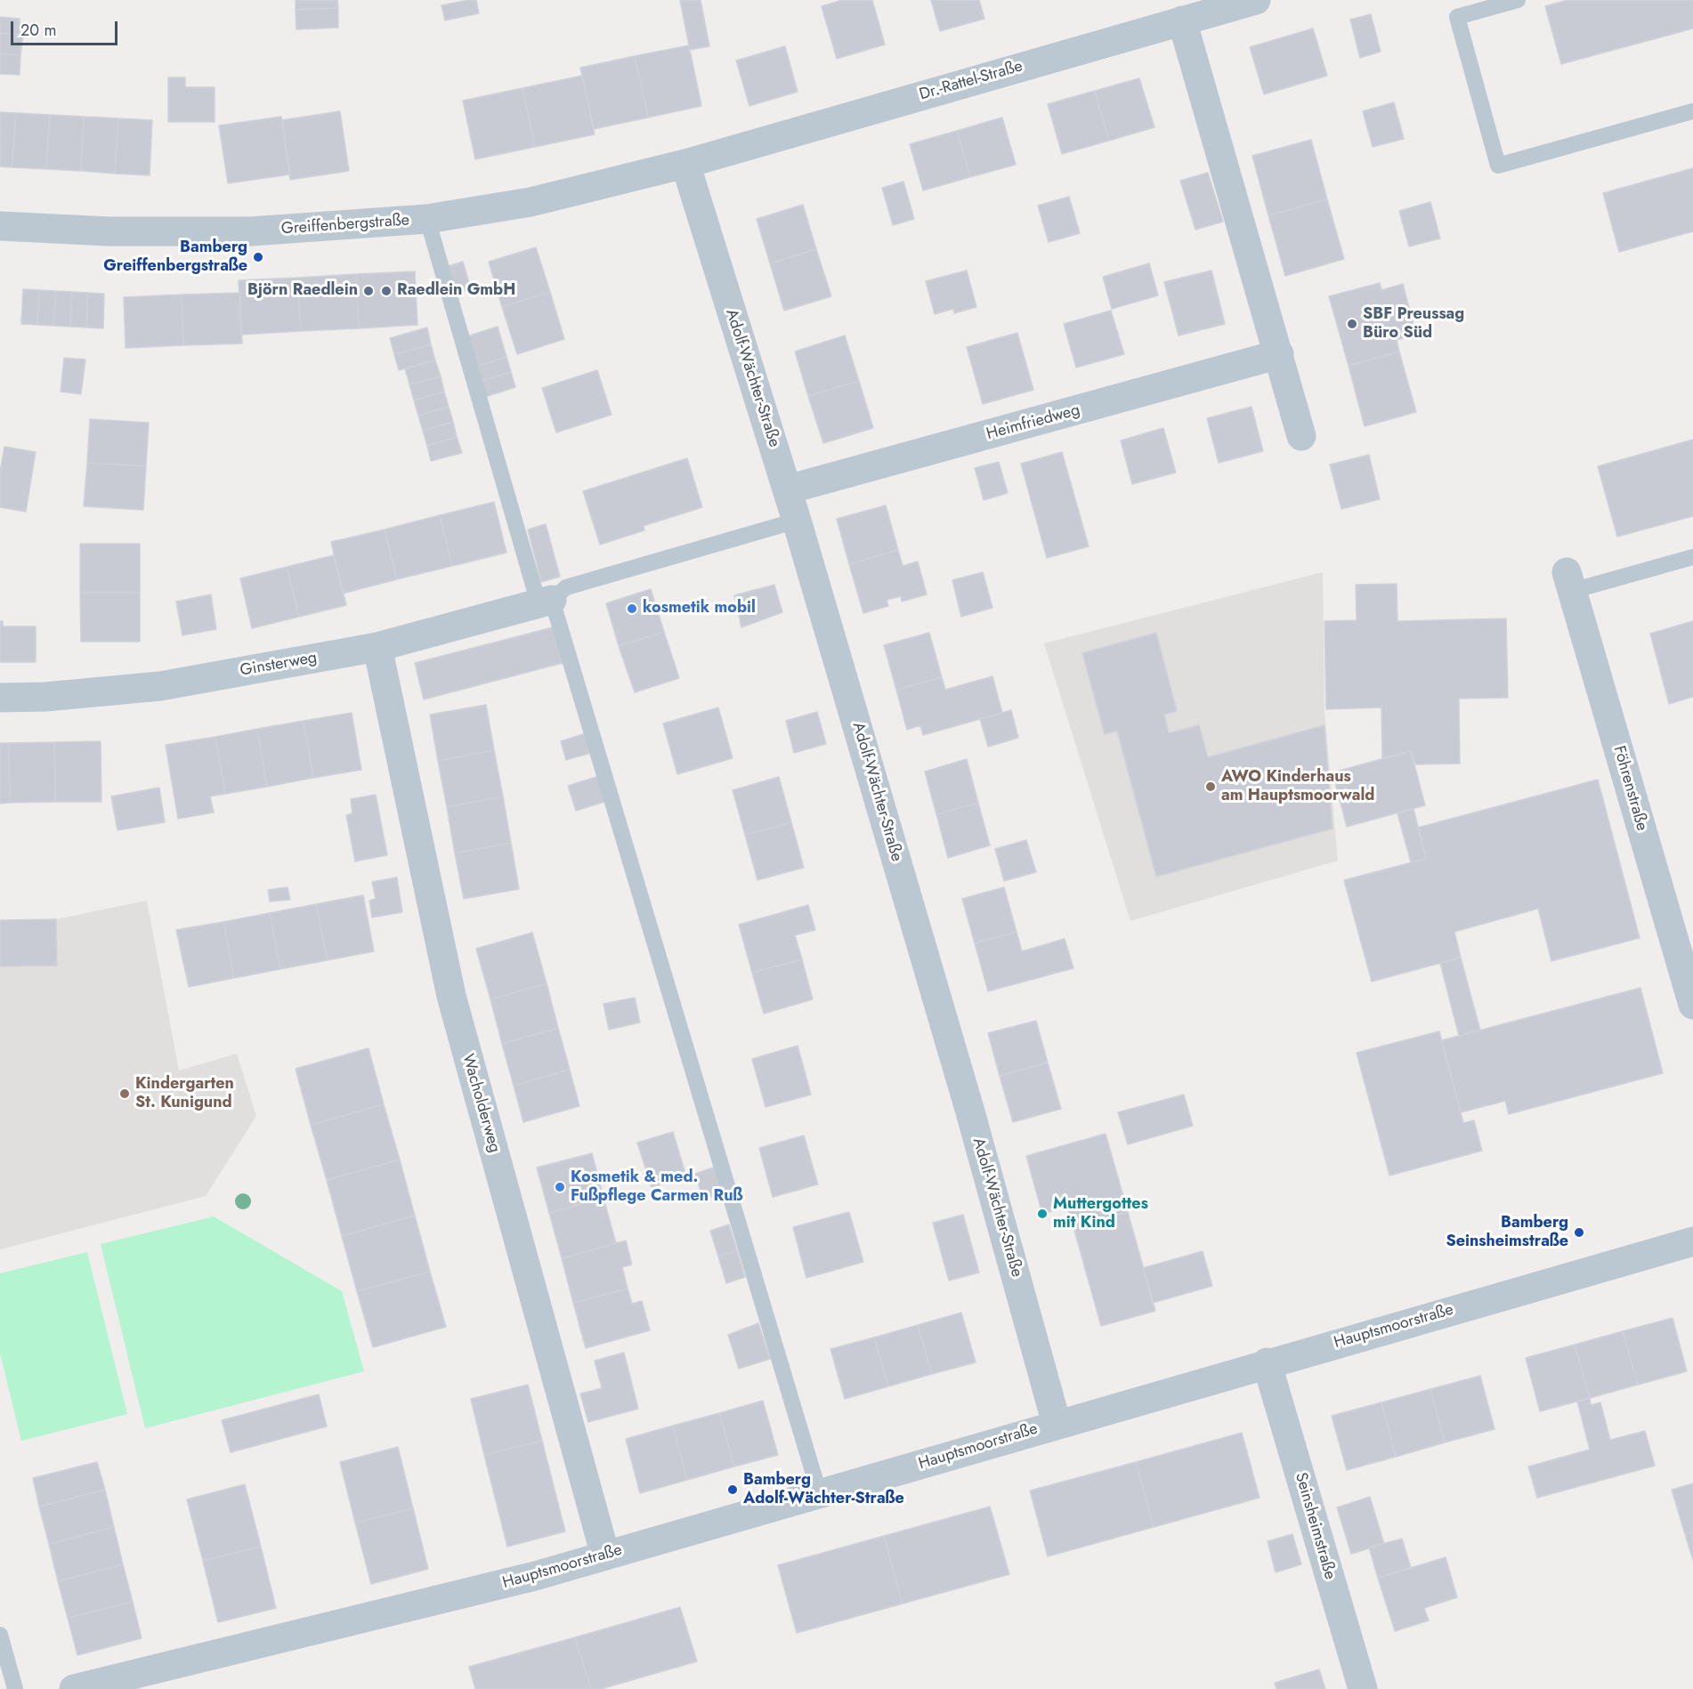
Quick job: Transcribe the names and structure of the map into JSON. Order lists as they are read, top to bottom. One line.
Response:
{"streets":{"street":["Dr.-Rattel-Straße","Greiffenbergstraße","Adolf-Wächter-Straße","Heimfriedweg","Ginsterweg","Föhrenstraße","Wacholderweg","Hauptsmoorstraße","Seinsheimstraße"]},"crossings":[["Dr.-Rattel-Straße","Greiffenbergstraße"],["Dr.-Rattel-Straße","Adolf-Wächter-Straße"],["Greiffenbergstraße","Adolf-Wächter-Straße"],["Adolf-Wächter-Straße","Heimfriedweg"],["Adolf-Wächter-Straße","Hauptsmoorstraße"],["Ginsterweg","Wacholderweg"],["Wacholderweg","Hauptsmoorstraße"],["Hauptsmoorstraße","Seinsheimstraße"]],"places":["Bamberg Greiffenbergstraße","Björn Raedlein","Raedlein GmbH","SBF Preussag Büro Süd","kosmetik mobil","AWO Kinderhaus am Hauptsmoorwald","Kindergarten St. Kunigund","Kosmetik & med. Fußpflege Carmen Ruß","Muttergottes mit Kind","Bamberg Seinsheimstraße","Bamberg Adolf-Wächter-Straße"],"scale_bar":"20 m"}
